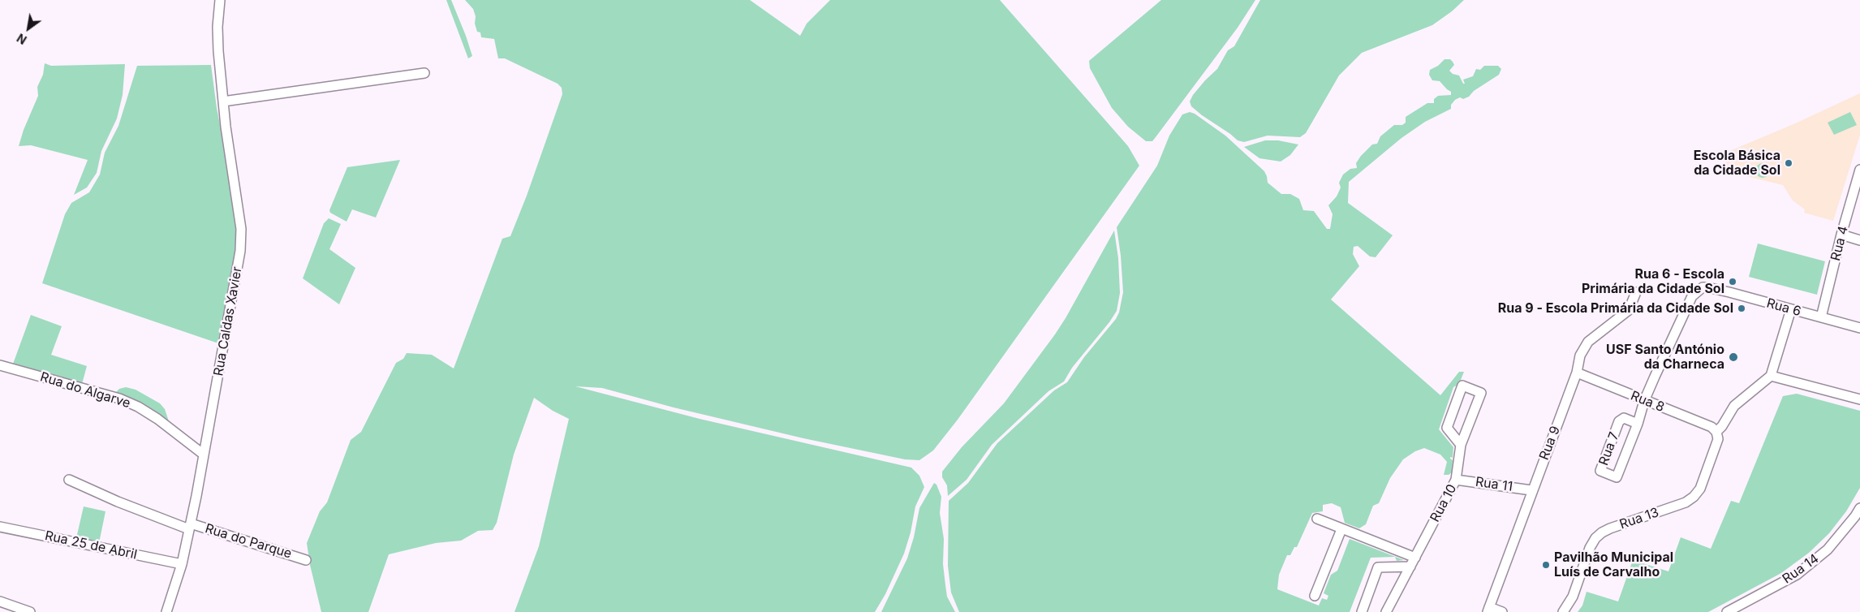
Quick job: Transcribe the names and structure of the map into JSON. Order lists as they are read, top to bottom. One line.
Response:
{"streets":{"street":["Rua 4","Rua 6","Rua Caldas Xavier","Rua do Algarve","Rua 8","Rua 9","Rua 7","Rua 11","Rua 10","Rua 13","Rua do Parque","Rua 25 de Abril","Rua 14"]},"crossings":[["Rua 4","Rua 6"],["Rua 6","Rua 7"],["Rua Caldas Xavier","Rua do Algarve"],["Rua Caldas Xavier","Rua do Parque"],["Rua Caldas Xavier","Rua 25 de Abril"],["Rua 8","Rua 9"],["Rua 8","Rua 7"],["Rua 8","Rua 13"],["Rua 9","Rua 11"],["Rua 11","Rua 10"]],"places":["Escola Básica da Cidade Sol","Rua 6 - Escola Primária da Cidade Sol","Rua 9 - Escola Primária da Cidade Sol","USF Santo António da Charneca","Pavilhão Municipal Luís de Carvalho"],"north":"bottom left"}
